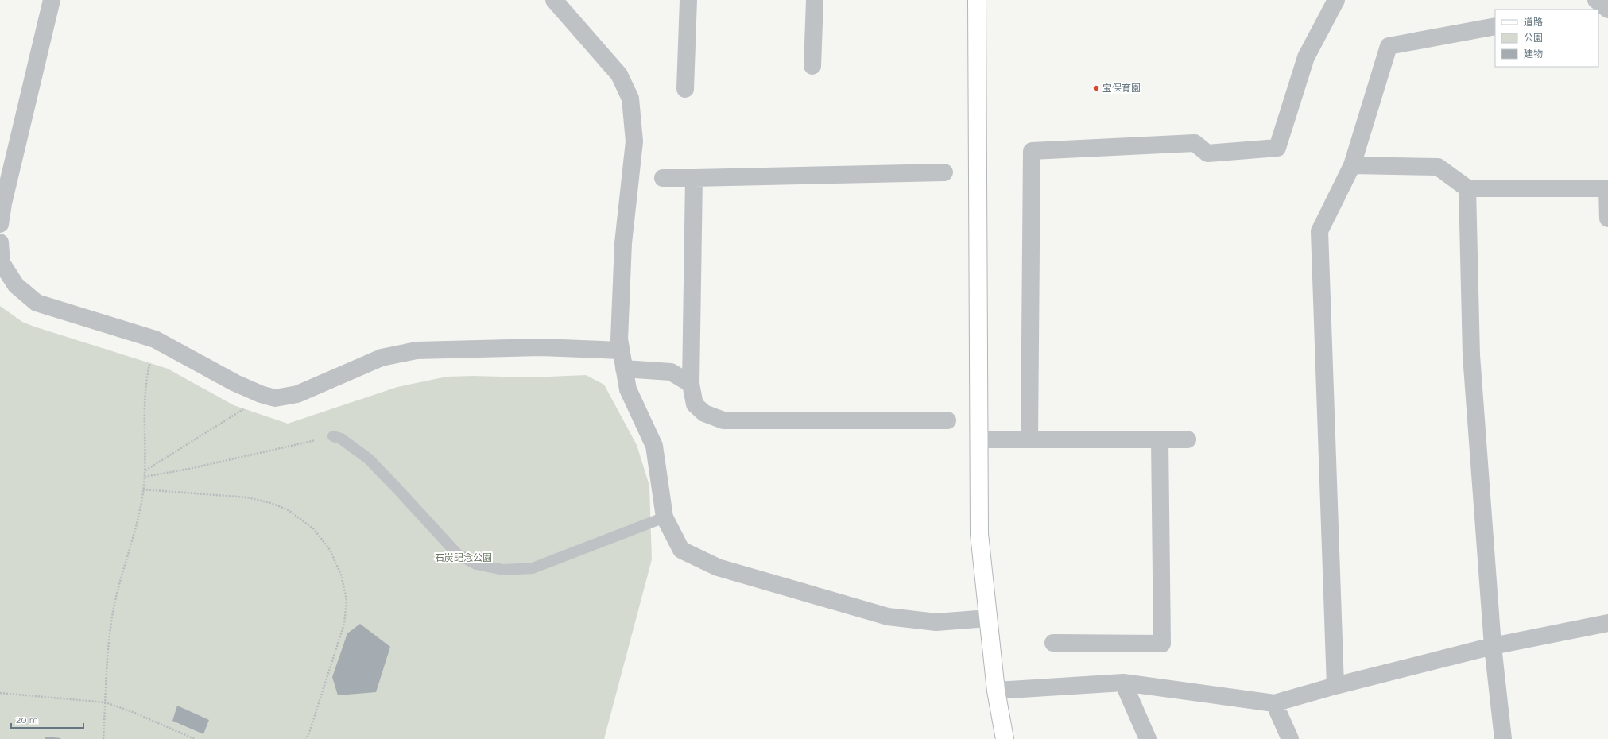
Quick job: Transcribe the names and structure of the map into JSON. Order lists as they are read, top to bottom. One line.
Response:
{"parks":["石炭記念公園"],"places":["宝保育園"],"legend":["道路","公園","建物"],"scale_bar":"20 m"}
